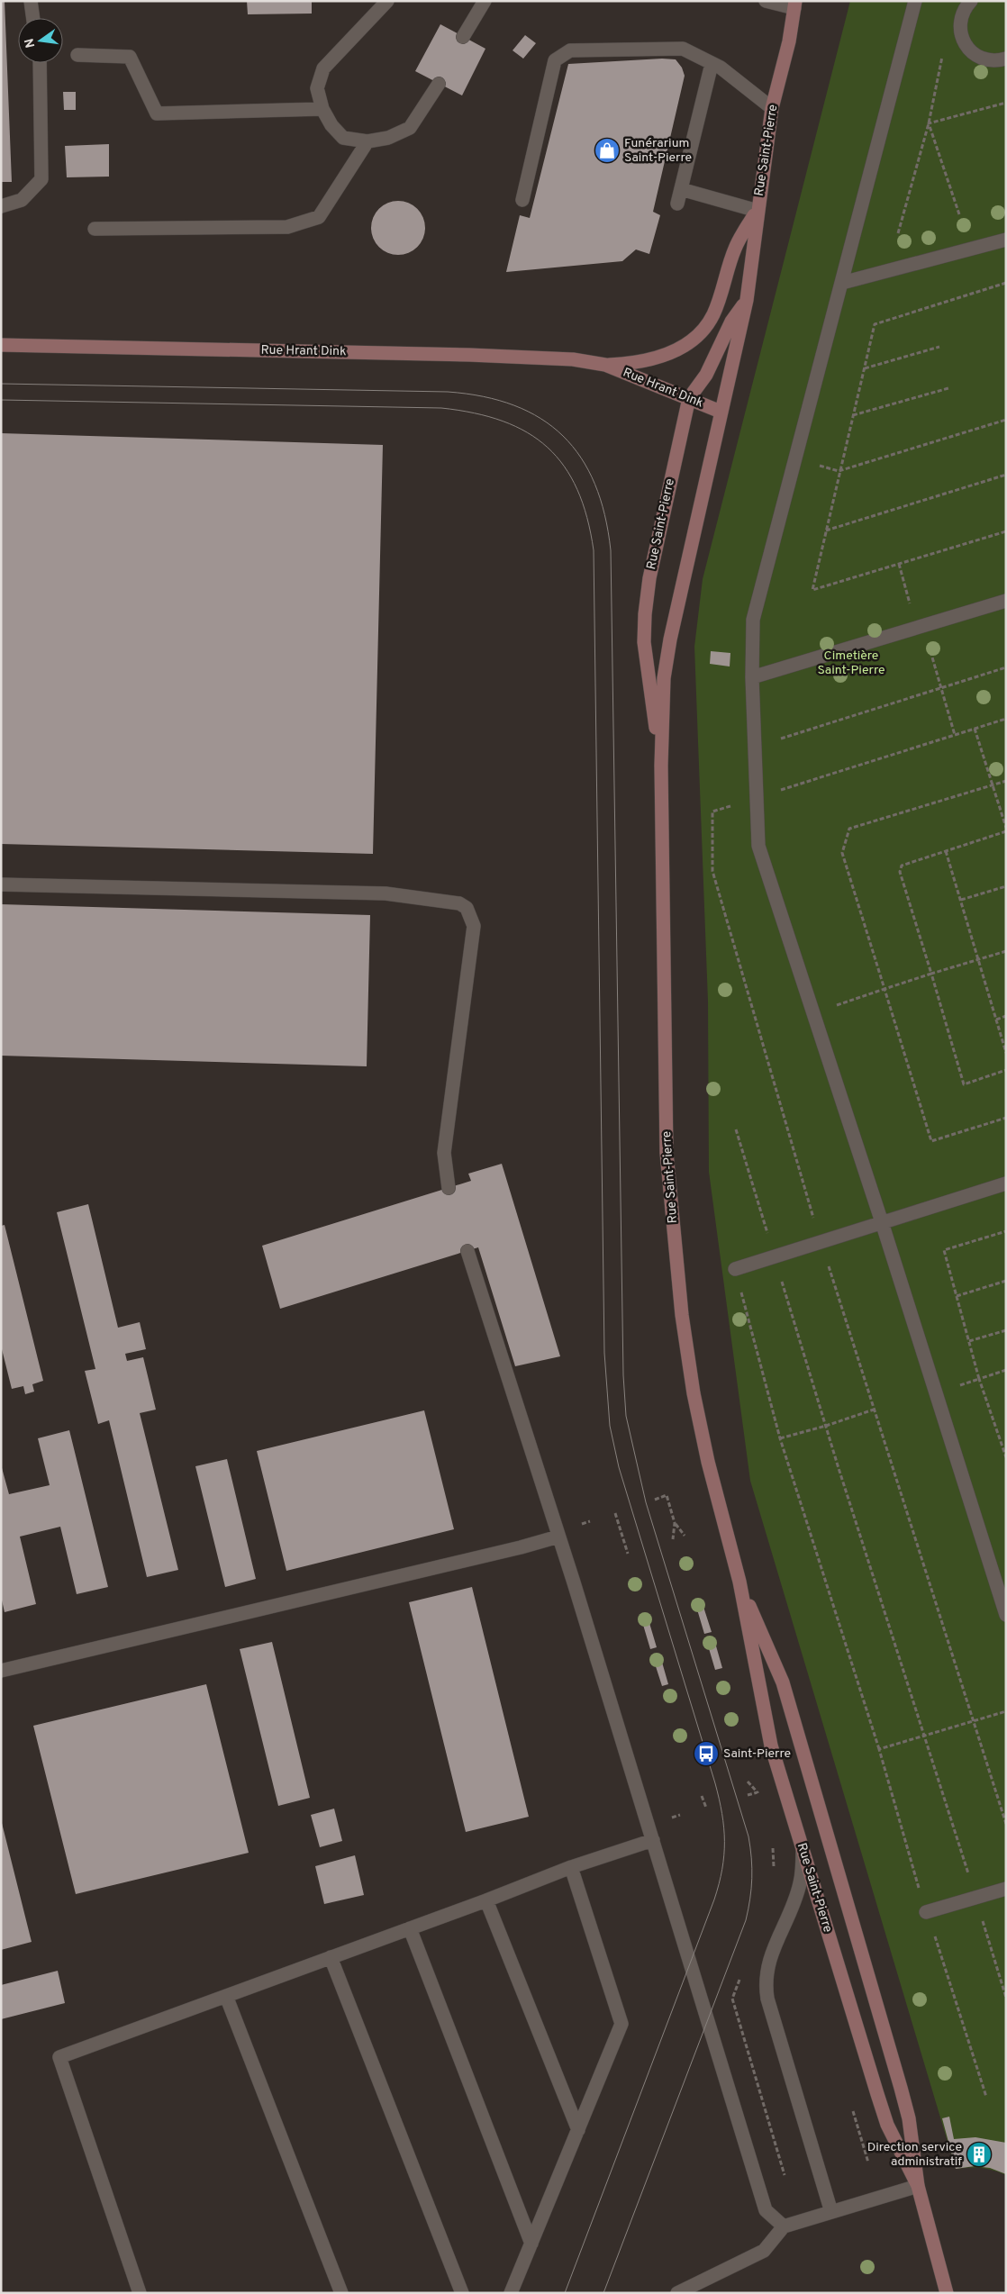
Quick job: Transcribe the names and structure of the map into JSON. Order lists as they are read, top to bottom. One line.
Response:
{"streets":{"main road":["Rue Saint-Pierre","Rue Hrant Dink"]},"crossings":[["Rue Saint-Pierre","Rue Hrant Dink"]],"parks":["Cimetière Saint-Pierre"],"places":{"shop":["Funérarium Saint-Pierre"],"bus stop":["Saint-Pierre"],"building":["Direction service administratif"]},"north":"left"}
